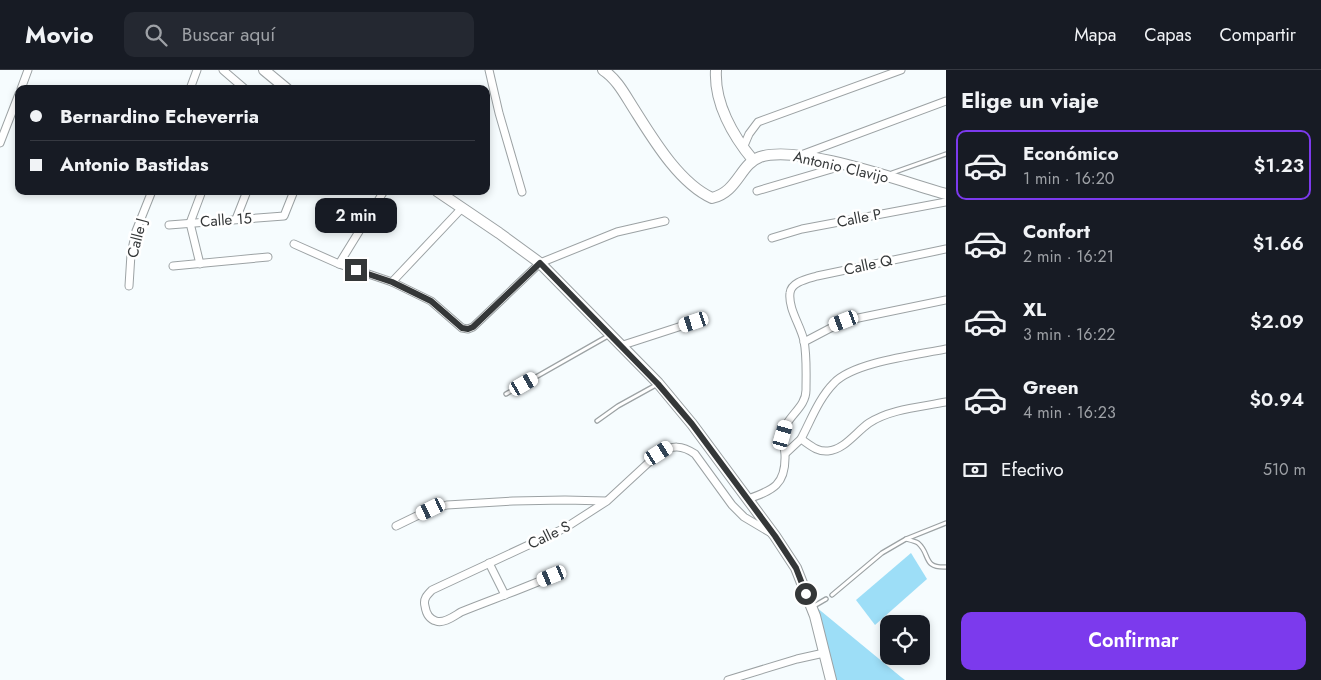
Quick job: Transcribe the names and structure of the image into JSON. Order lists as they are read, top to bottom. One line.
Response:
{"streets":{"street":["Antonio Clavijo","Calle P","Calle 15","Calle J","Calle Q","Calle S"]},"page":{"header":"Movio","search":"Buscar aquí","nav":["Mapa","Capas","Compartir"],"heading":"Elige un viaje","banner":["Bernardino Echeverria","Antonio Bastidas"],"list":[{"name":"Económico","note":"1 min · 16:20","value":"$1.23"},{"name":"Confort","note":"2 min · 16:21","value":"$1.66"},{"name":"XL","note":"3 min · 16:22","value":"$2.09"},{"name":"Green","note":"4 min · 16:23","value":"$0.94"}],"bubble":"2 min","pay":["Efectivo","510 m"],"buttons":"Confirmar"}}
